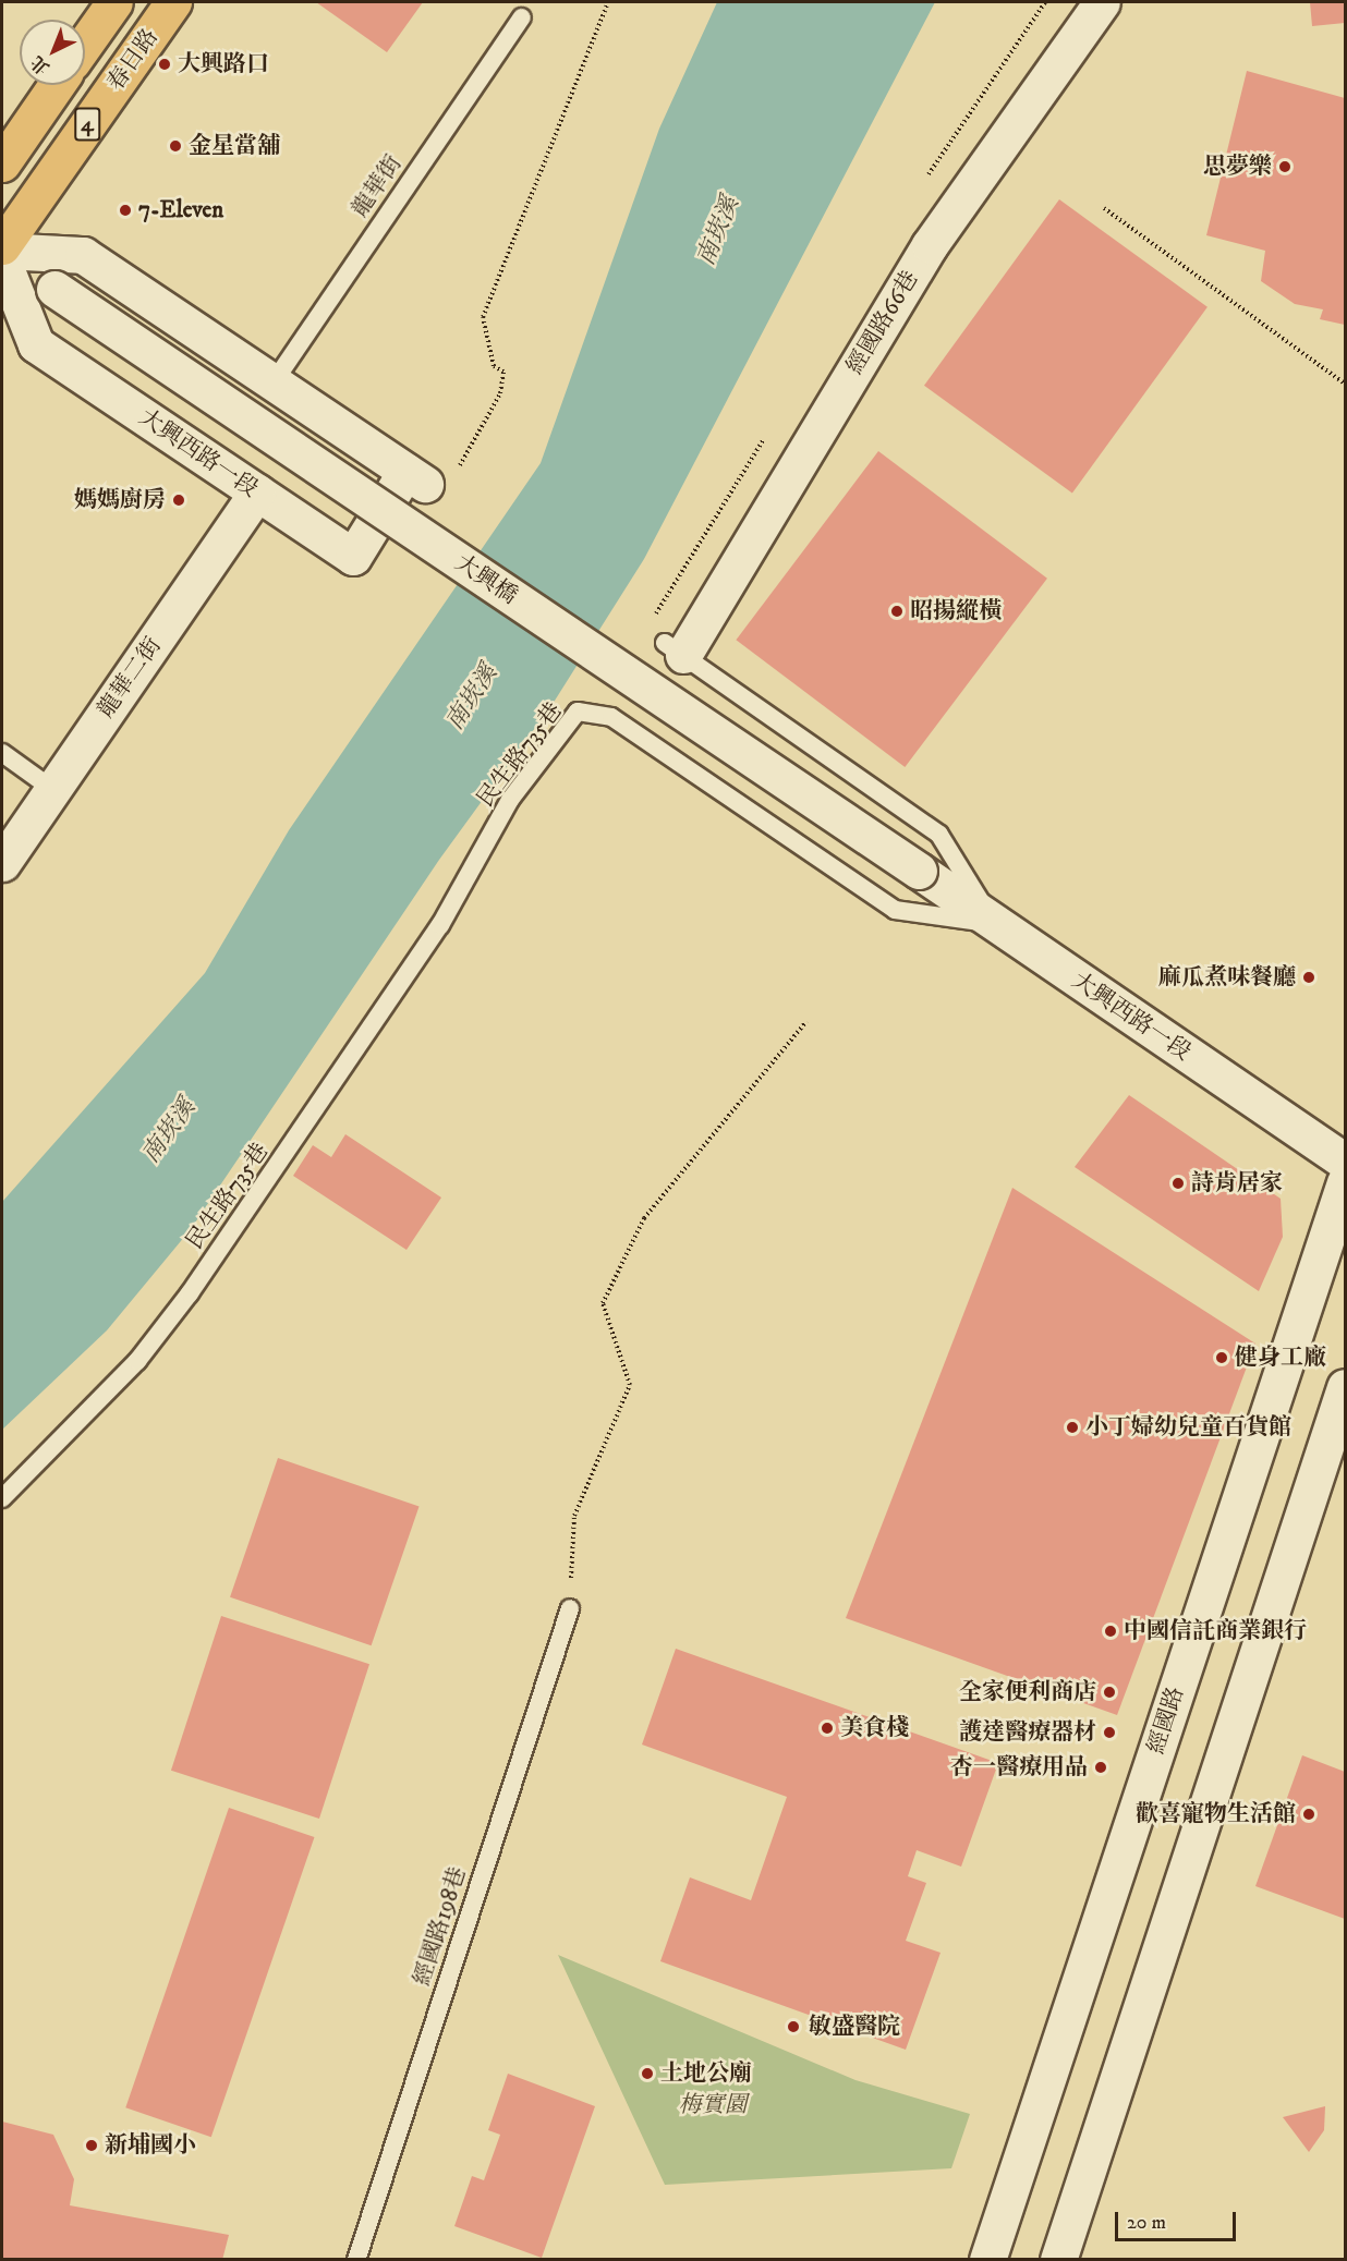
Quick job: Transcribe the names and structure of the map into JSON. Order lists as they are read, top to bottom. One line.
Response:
{"streets":{"main road":["春日路","4"],"street":["經國路66巷","大興西路一段","大興橋","龍華二街","經國路"],"lane":["龍華街","民生路735巷","經國路198巷"]},"crossings":[["春日路","大興橋"],["大興西路一段","大興橋"],["大興西路一段","龍華二街"],["大興西路一段","民生路735巷"]],"water":["南崁溪"],"parks":["梅實園"],"places":["大興路口","金星當舖","思夢樂","7-Eleven","媽媽廚房","昭揚縱橫","麻瓜煮味餐廳","詩肯居家","健身工廠","小丁婦幼兒童百貨館","中國信託商業銀行","全家便利商店","美食棧","護達醫療器材","杏一醫療用品","歡喜寵物生活館","敏盛醫院","土地公廟","新埔國小"],"scale_bar":"20 m","north":"bottom left"}
